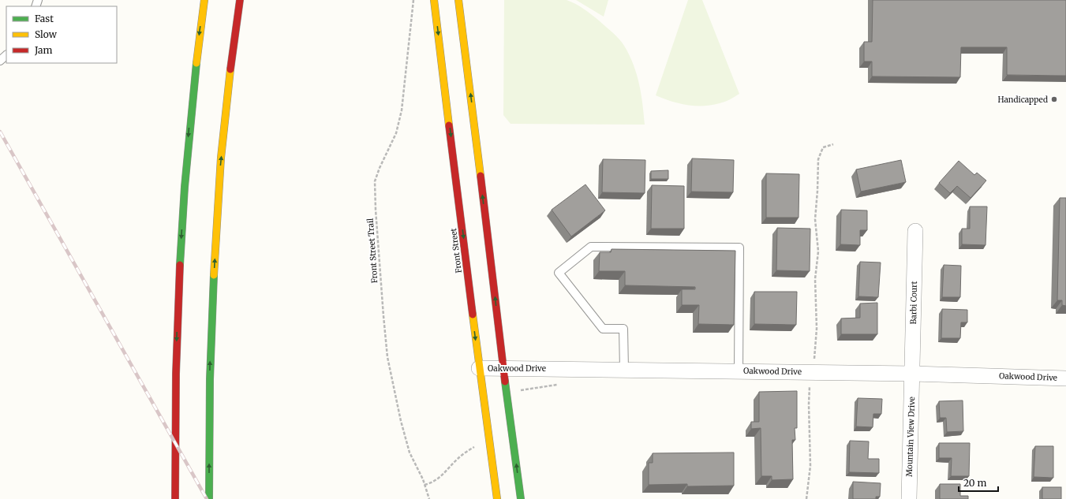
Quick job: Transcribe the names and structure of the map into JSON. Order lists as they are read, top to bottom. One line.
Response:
{"streets":{"main road":["Front Street"],"street":["Barbi Court","Oakwood Drive","Mountain View Drive"],"path":["Front Street Trail"]},"crossings":[["Front Street","Oakwood Drive"],["Barbi Court","Oakwood Drive"],["Barbi Court","Mountain View Drive"],["Oakwood Drive","Mountain View Drive"]],"places":["Handicapped"],"legend":["Fast","Slow","Jam"],"scale_bar":"20 m"}
